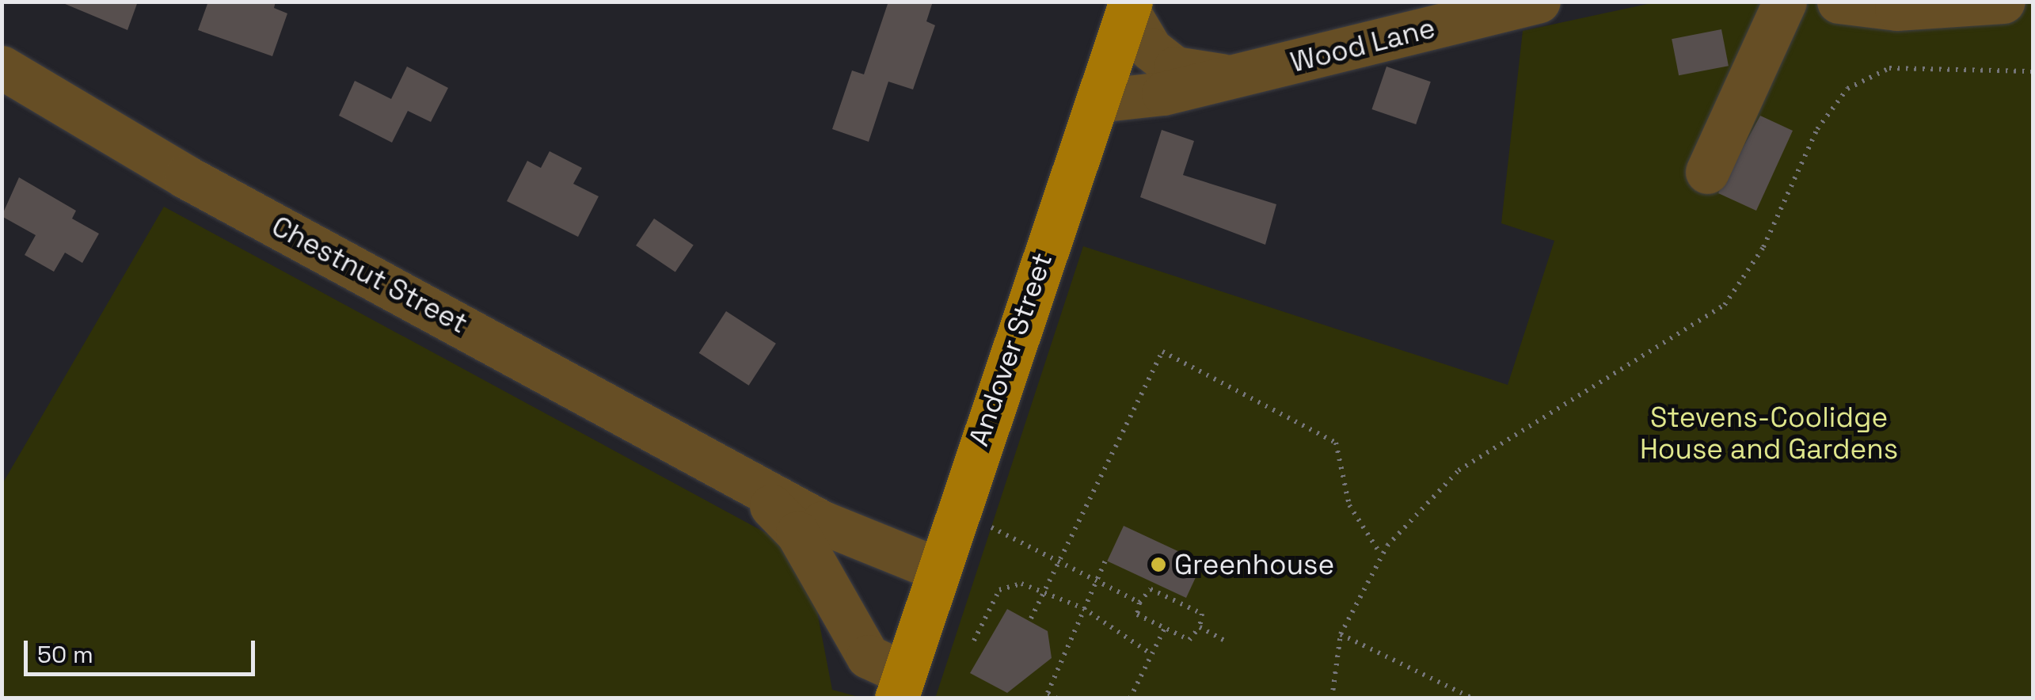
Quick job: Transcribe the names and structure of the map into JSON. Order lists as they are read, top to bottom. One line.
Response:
{"streets":{"main road":["Andover Street"],"street":["Wood Lane","Chestnut Street"]},"crossings":[["Wood Lane","Andover Street"],["Chestnut Street","Andover Street"]],"parks":["Stevens-Coolidge House and Gardens"],"places":["Greenhouse"],"scale_bar":"50 m"}
